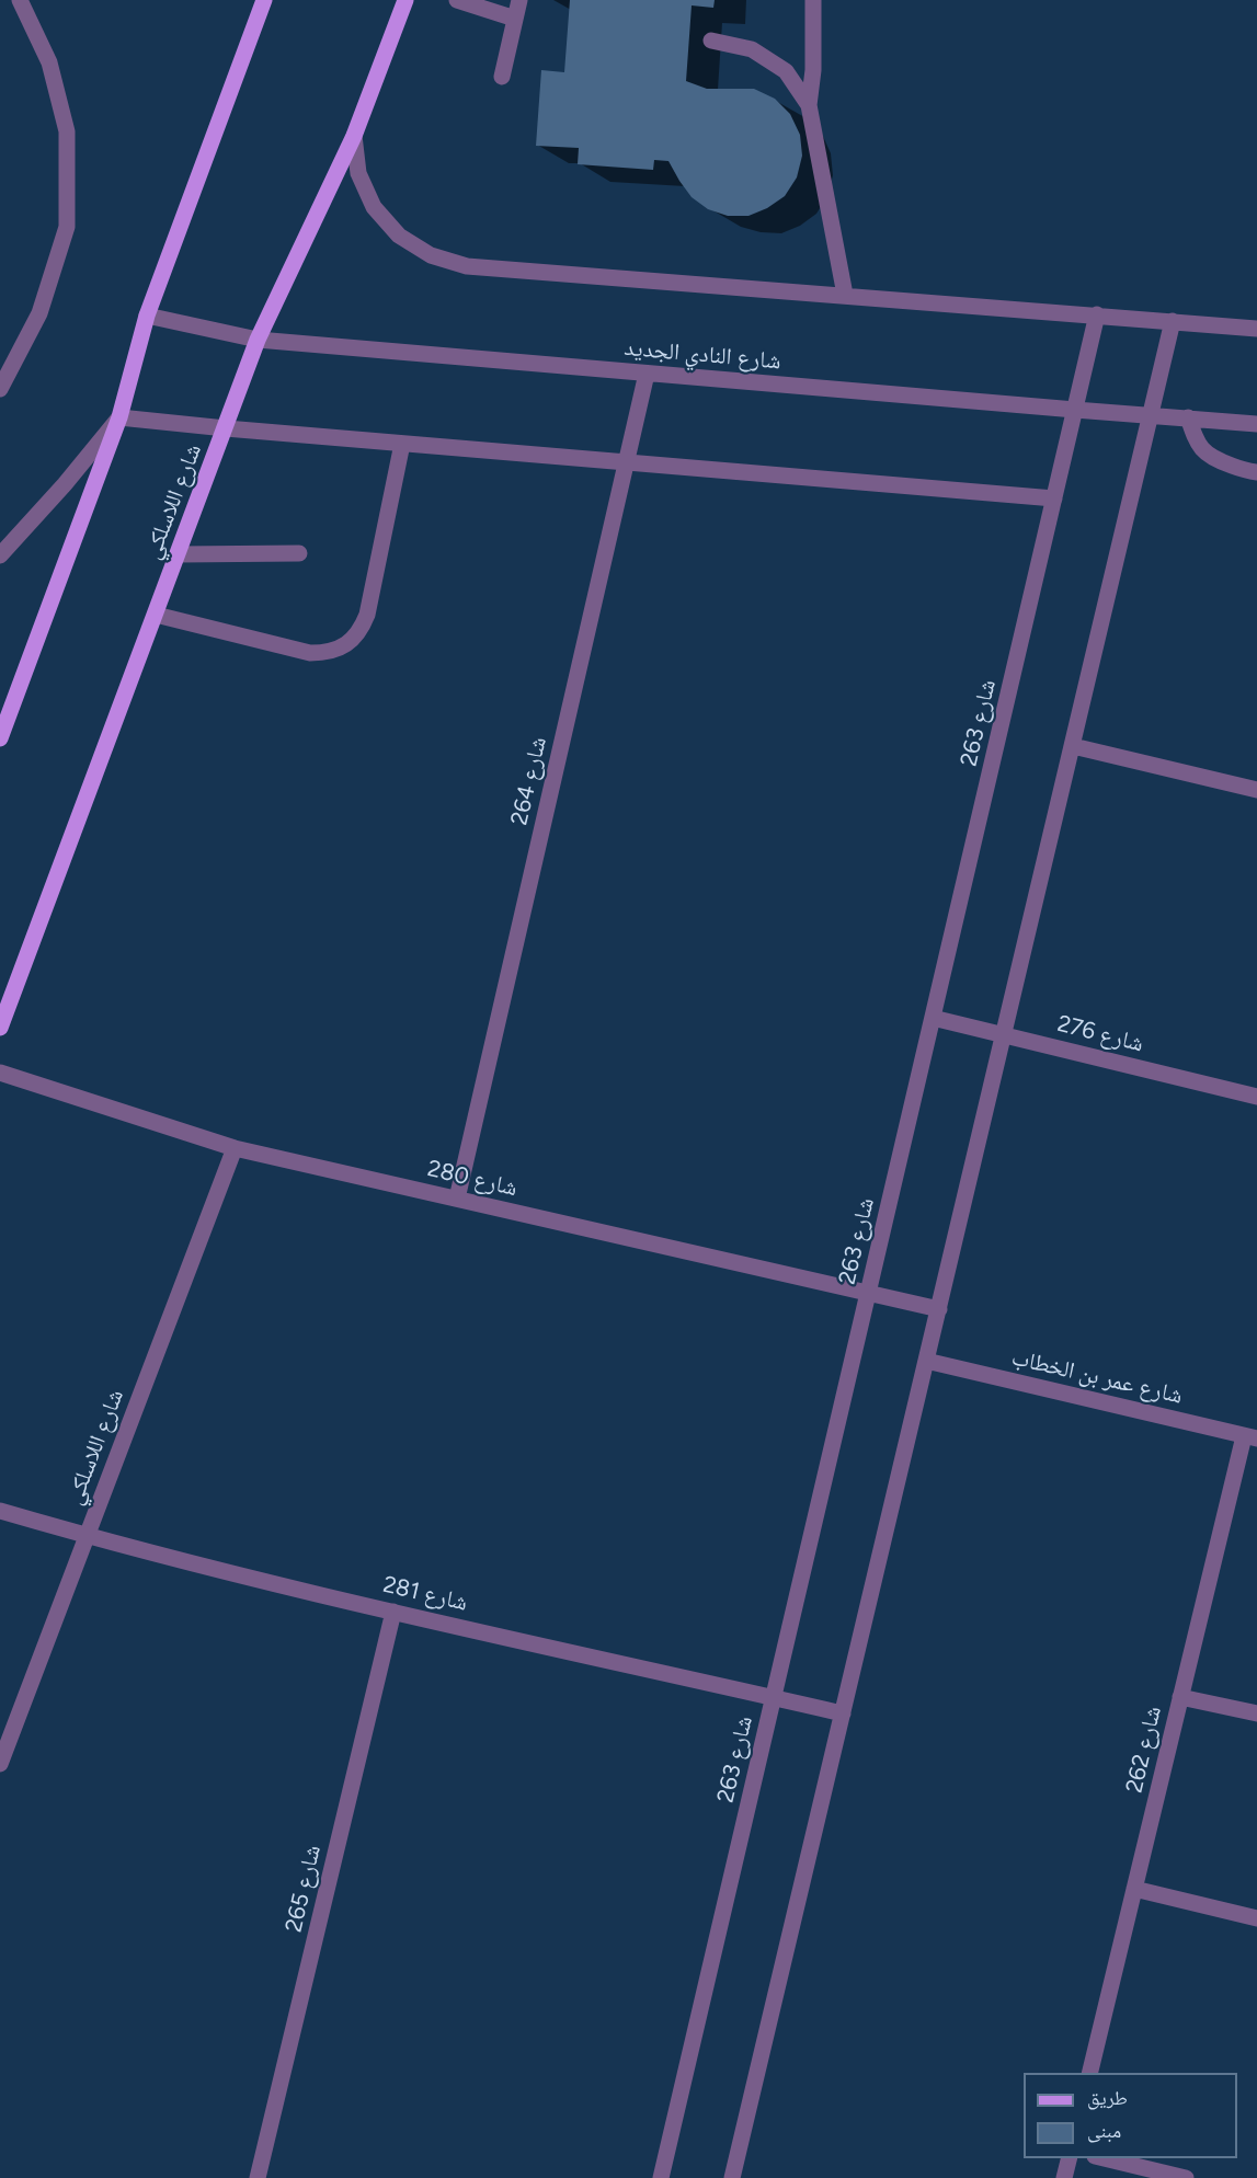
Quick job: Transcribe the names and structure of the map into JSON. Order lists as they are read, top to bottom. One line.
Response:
{"streets":{"main road":["شارع اللاسلكي"],"street":["شارع النادي الجديد","شارع 263","شارع 264","شارع 276","شارع 280","شارع عمر بن الخطاب","شارع 281","شارع 262","شارع 265"]},"crossings":[["شارع النادي الجديد","شارع اللاسلكي"],["شارع النادي الجديد","شارع 263"],["شارع النادي الجديد","شارع 264"],["شارع اللاسلكي","شارع 280"],["شارع اللاسلكي","شارع 281"],["شارع 263","شارع 276"],["شارع 263","شارع 280"],["شارع 263","شارع 281"],["شارع 264","شارع 280"],["شارع عمر بن الخطاب","شارع 262"],["شارع 281","شارع 265"]],"legend":["طريق","مبنى"]}
